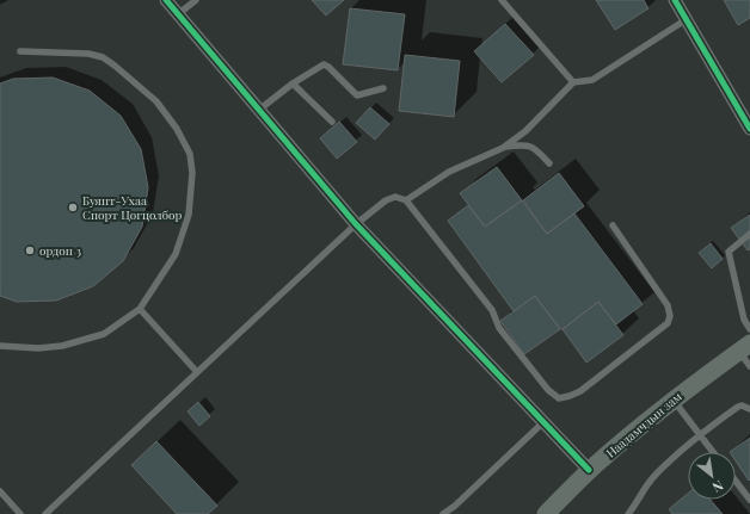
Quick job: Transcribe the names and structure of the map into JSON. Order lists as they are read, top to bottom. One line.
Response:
{"streets":{"main road":["Наадамчдын зам"]},"places":["Буянт-Ухаа Спорт Цогцолбор","ордон 3"],"north":"bottom right"}
